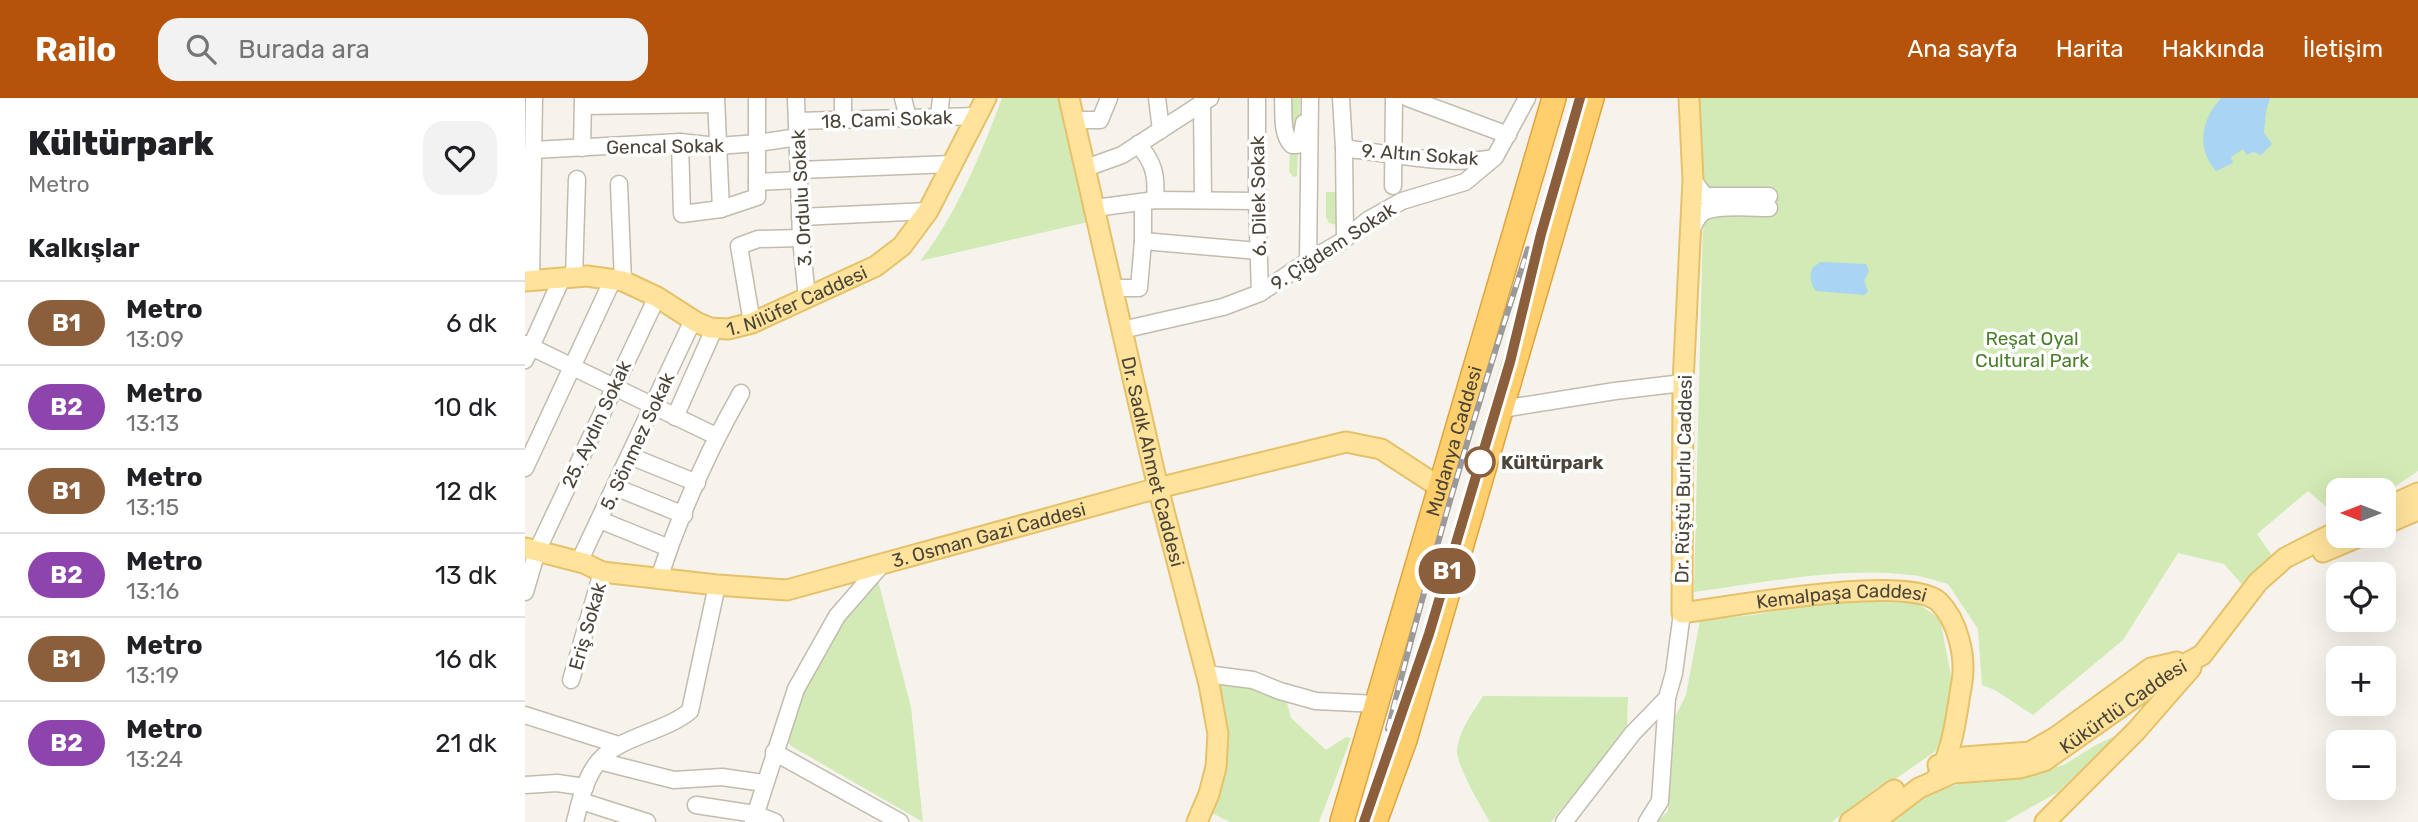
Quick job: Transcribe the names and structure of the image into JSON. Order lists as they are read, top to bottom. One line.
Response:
{"streets":{"highway":["Mudanya Caddesi"],"main road":["1. Nilüfer Caddesi","Dr. Sadık Ahmet Caddesi","Dr. Rüştü Burlu Caddesi","3. Osman Gazi Caddesi","Kemalpaşa Caddesi","Kükürtlü Caddesi"],"street":["18. Cami Sokak","Gencal Sokak","9. Altın Sokak","6. Dilek Sokak","3. Ordulu Sokak","9. Çiğdem Sokak","25. Aydın Sokak","5. Sönmez Sokak","Eriş Sokak"]},"crossings":[["18. Cami Sokak","Gencal Sokak"],["18. Cami Sokak","3. Ordulu Sokak"],["18. Cami Sokak","1. Nilüfer Caddesi"],["Gencal Sokak","3. Ordulu Sokak"],["9. Altın Sokak","9. Çiğdem Sokak"],["6. Dilek Sokak","9. Çiğdem Sokak"],["3. Ordulu Sokak","1. Nilüfer Caddesi"],["9. Çiğdem Sokak","Dr. Sadık Ahmet Caddesi"],["1. Nilüfer Caddesi","25. Aydın Sokak"],["1. Nilüfer Caddesi","5. Sönmez Sokak"],["25. Aydın Sokak","3. Osman Gazi Caddesi"],["Mudanya Caddesi","3. Osman Gazi Caddesi"],["5. Sönmez Sokak","3. Osman Gazi Caddesi"],["Dr. Sadık Ahmet Caddesi","3. Osman Gazi Caddesi"],["Dr. Rüştü Burlu Caddesi","Kemalpaşa Caddesi"],["3. Osman Gazi Caddesi","Eriş Sokak"],["Kemalpaşa Caddesi","Kükürtlü Caddesi"]],"parks":["Reşat Oyal Cultural Park"],"places":["Kültürpark"],"lines":["metro line B1"],"north":"left","page":{"header":"Railo","search":"Burada ara","nav":["Ana sayfa","Harita","Hakkında","İletişim"],"heading":[["Kültürpark","Metro"],"Kalkışlar"],"on_map":"B1","list":[{"mark":"B1","name":"Metro","note":"13:09","value":"6 dk"},{"mark":"B2","name":"Metro","note":"13:13","value":"10 dk"},{"mark":"B1","name":"Metro","note":"13:15","value":"12 dk"},{"mark":"B2","name":"Metro","note":"13:16","value":"13 dk"},{"mark":"B1","name":"Metro","note":"13:19","value":"16 dk"},{"mark":"B2","name":"Metro","note":"13:24","value":"21 dk"}],"map_buttons":["+","−"]}}
